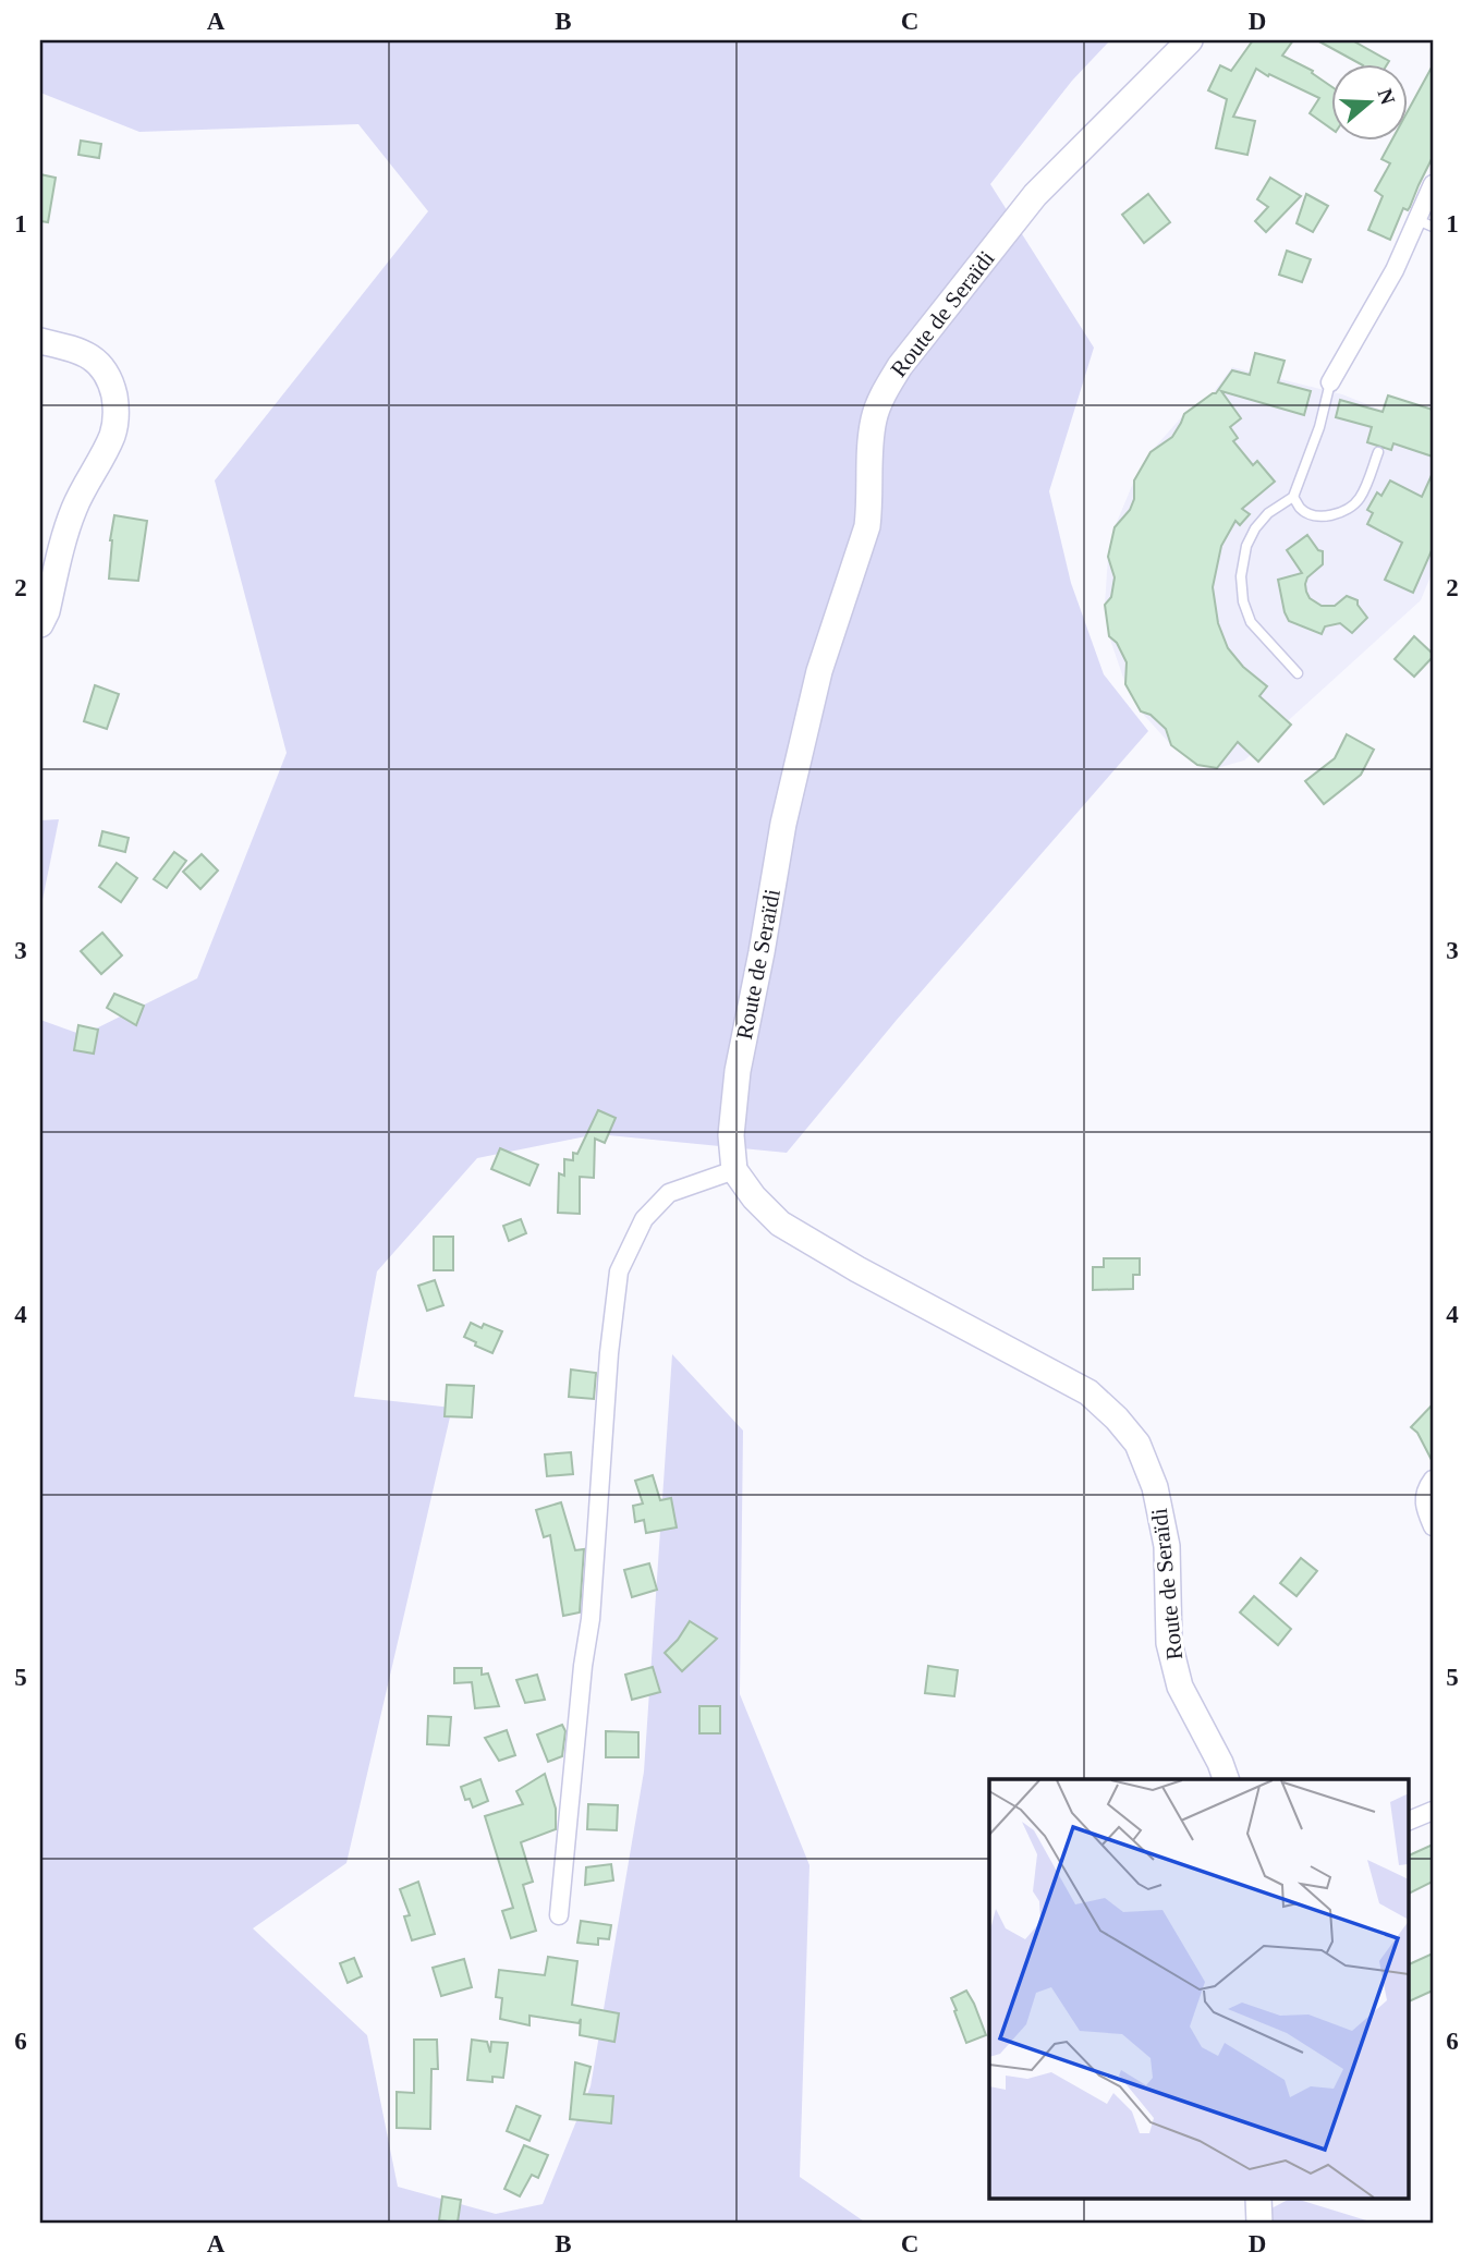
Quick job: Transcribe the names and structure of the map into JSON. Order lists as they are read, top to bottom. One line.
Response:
{"streets":{"main road":["Route de Seraïdi"]},"north":"right","grid":{"columns":["A","B","C","D"],"rows":["1","2","3","4","5","6"]}}
